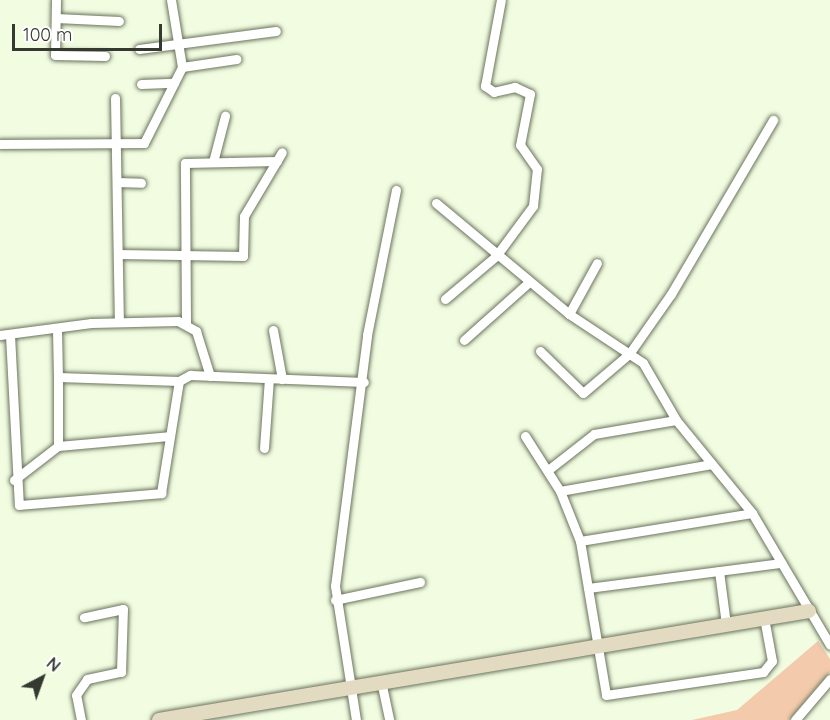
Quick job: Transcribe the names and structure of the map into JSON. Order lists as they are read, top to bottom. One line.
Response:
{"scale_bar":"100 m","north":"top right"}
